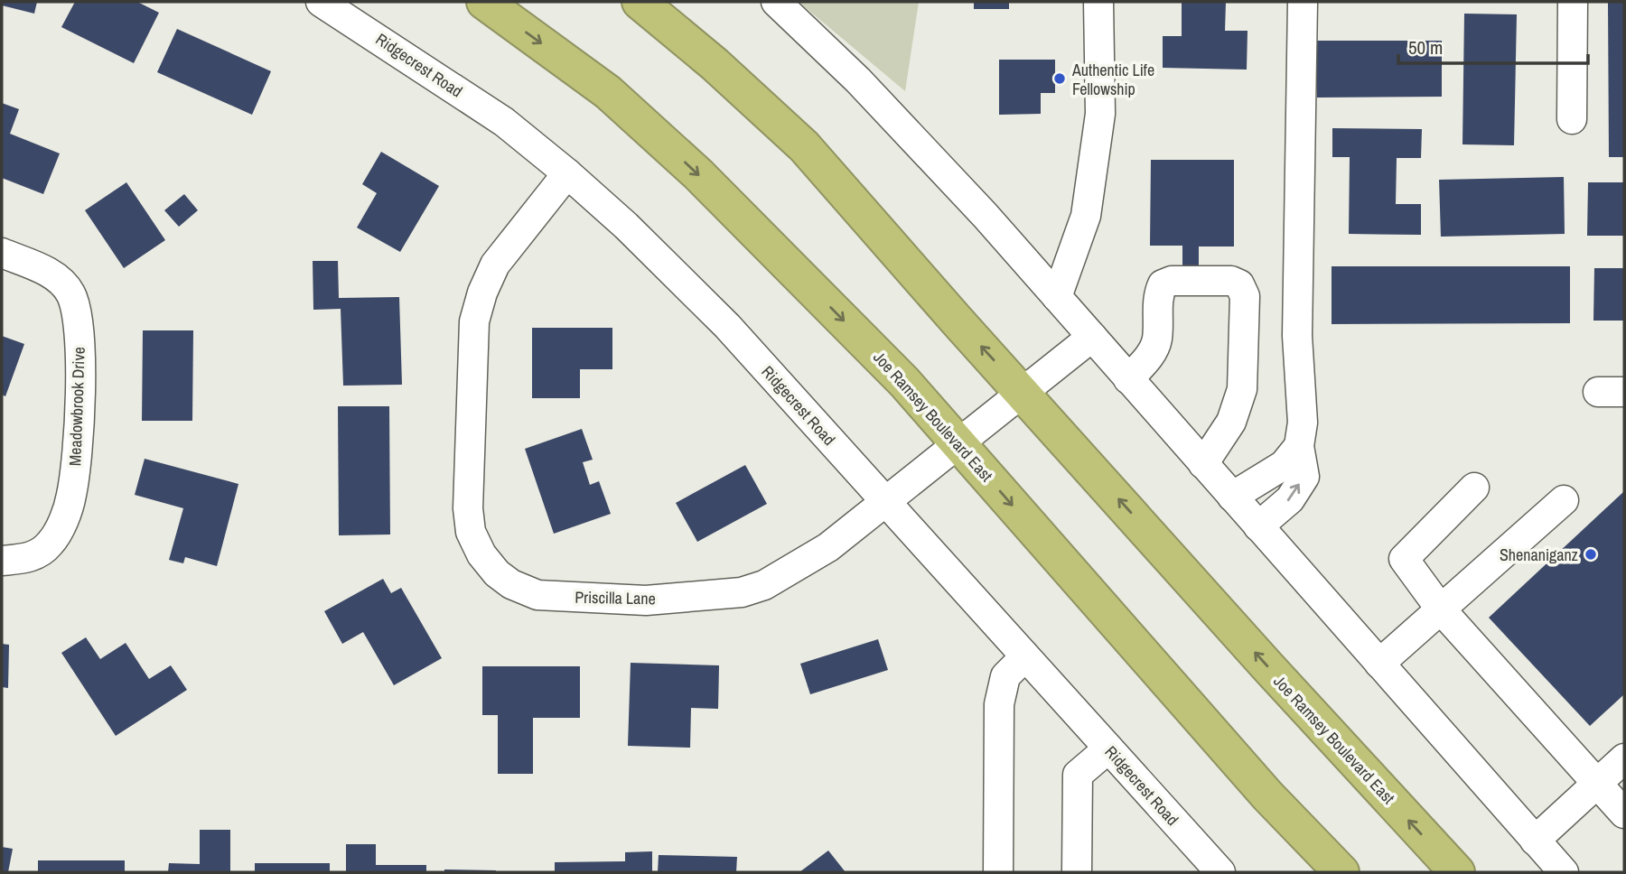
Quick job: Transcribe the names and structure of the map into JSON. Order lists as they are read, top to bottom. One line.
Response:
{"streets":{"highway":["Joe Ramsey Boulevard East"],"street":["Ridgecrest Road","Meadowbrook Drive","Priscilla Lane"]},"crossings":[["Ridgecrest Road","Priscilla Lane"],["Joe Ramsey Boulevard East","Priscilla Lane"]],"places":["Authentic Life Fellowship","Shenaniganz"],"scale_bar":"50 m"}
